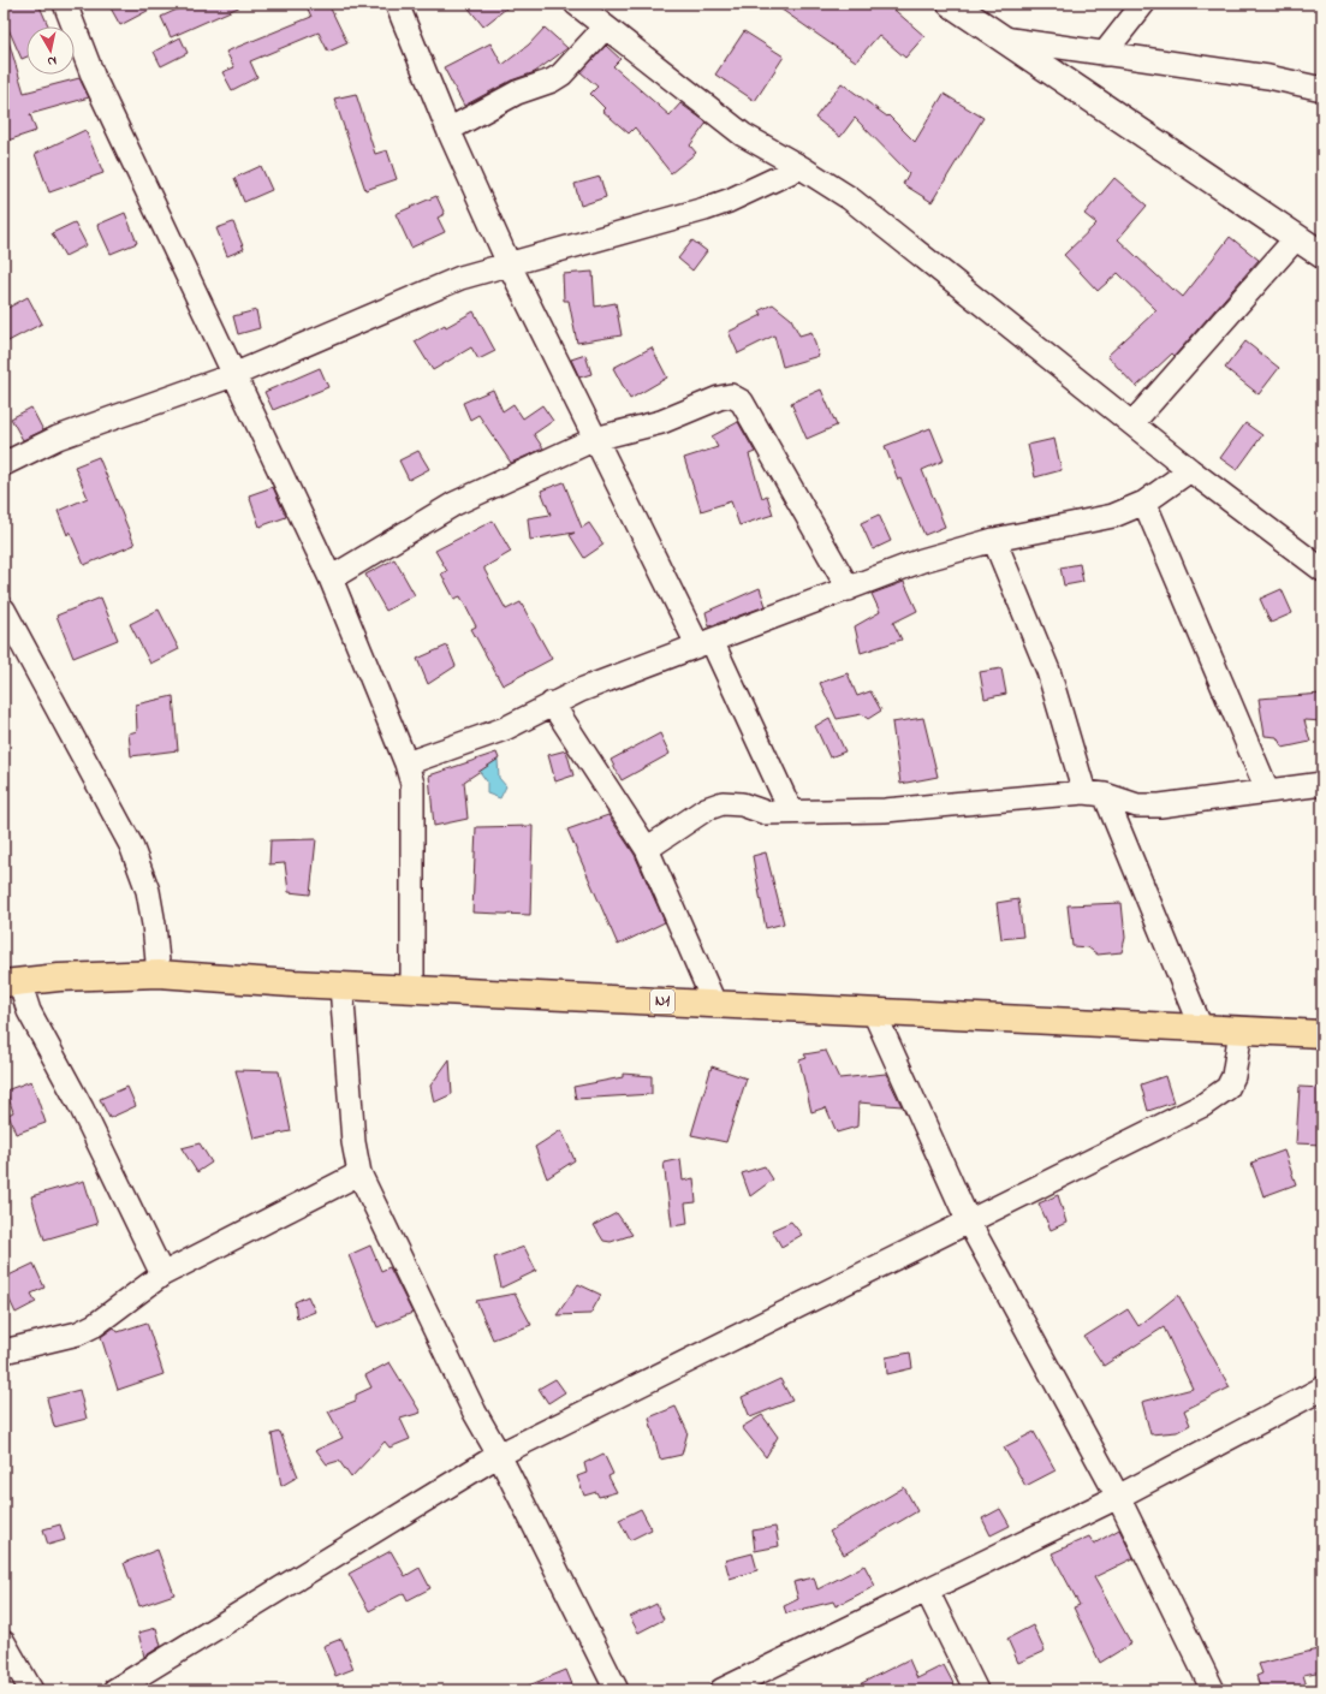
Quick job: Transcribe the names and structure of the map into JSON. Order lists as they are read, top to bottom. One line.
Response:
{"streets":{"highway":["N1"]},"north":"bottom"}
